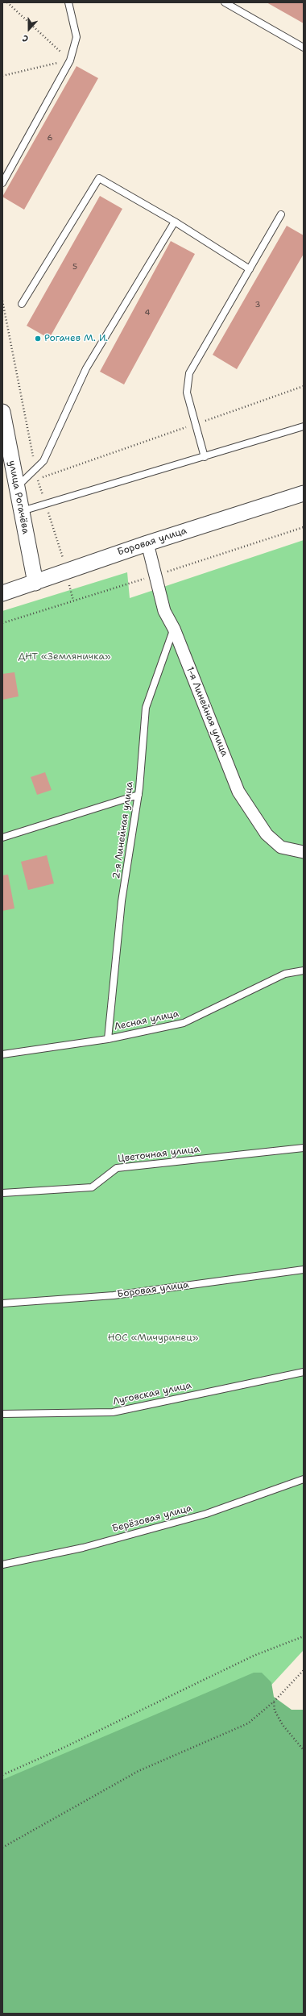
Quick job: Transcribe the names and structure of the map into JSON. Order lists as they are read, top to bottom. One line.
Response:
{"streets":{"street":["улица Рогачёва","Боровая улица","1-я Линейная улица"],"lane":["2-я Линейная улица","Лесная улица","Цветочная улица","Луговская улица","Берёзовая улица"]},"crossings":[["улица Рогачёва","Боровая улица"],["Боровая улица","1-я Линейная улица"],["1-я Линейная улица","2-я Линейная улица"],["2-я Линейная улица","Лесная улица"]],"parks":["ДНТ «Земляничка»","НОС «Мичуринец»"],"places":["Рогачев М. И."],"house_numbers":["6","5","3","4"],"north":"bottom"}
